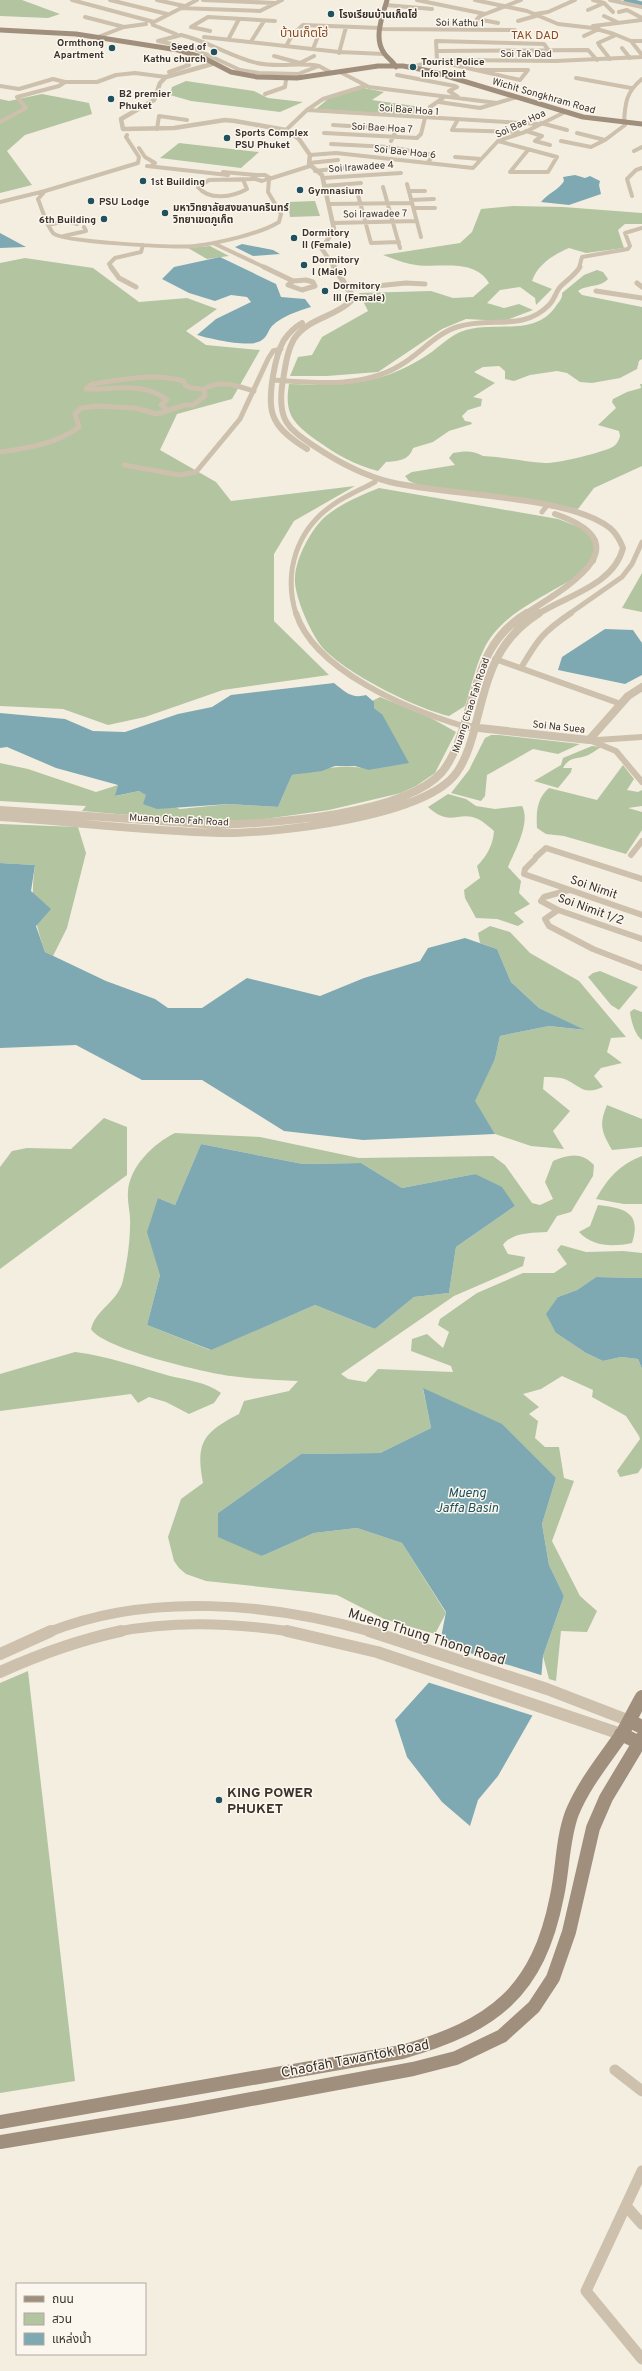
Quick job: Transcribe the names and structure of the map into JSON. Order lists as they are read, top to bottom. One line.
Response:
{"streets":{"main road":["Wichit Songkhram Road","Chaofah Tawantok Road"],"street":["Soi Kathu 1","Soi Tak Dad","Soi Bae Hoa 1","Soi Bae Hoa","Soi Bae Hoa 7","Soi Bae Hoa 6","Soi Irawadee 4","Soi Irawadee 7","Muang Chao Fah Road","Soi Na Suea","Soi Nimit","Soi Nimit 1/2","Mueng Thung Thong Road"]},"crossings":[["Soi Tak Dad","Wichit Songkhram Road"],["Wichit Songkhram Road","Soi Bae Hoa"],["Soi Bae Hoa 1","Soi Bae Hoa"],["Soi Bae Hoa 1","Soi Bae Hoa 7"],["Soi Bae Hoa","Soi Bae Hoa 6"],["Muang Chao Fah Road","Soi Na Suea"],["Soi Nimit","Soi Nimit 1/2"],["Mueng Thung Thong Road","Chaofah Tawantok Road"]],"districts":["บ้านเก็ตโฮ่","TAK DAD"],"water":["Mueng Jaffa Basin"],"places":["โรงเรียนบ้านเก็ตโฮ่","Ormthong Apartment","Seed of Kathu church","Tourist Police Info Point","B2 premier Phuket","Sports Complex PSU Phuket","1st Building","Gymnasium","PSU Lodge","มหาวิทยาลัยสงขลานครินทร์ วิทยาเขตภูเก็ต","6th Building","Dormitory II (Female)","Dormitory I (Male)","Dormitory III (Female)","KING POWER PHUKET"],"legend":["ถนน","สวน","แหล่งน้ำ"]}
